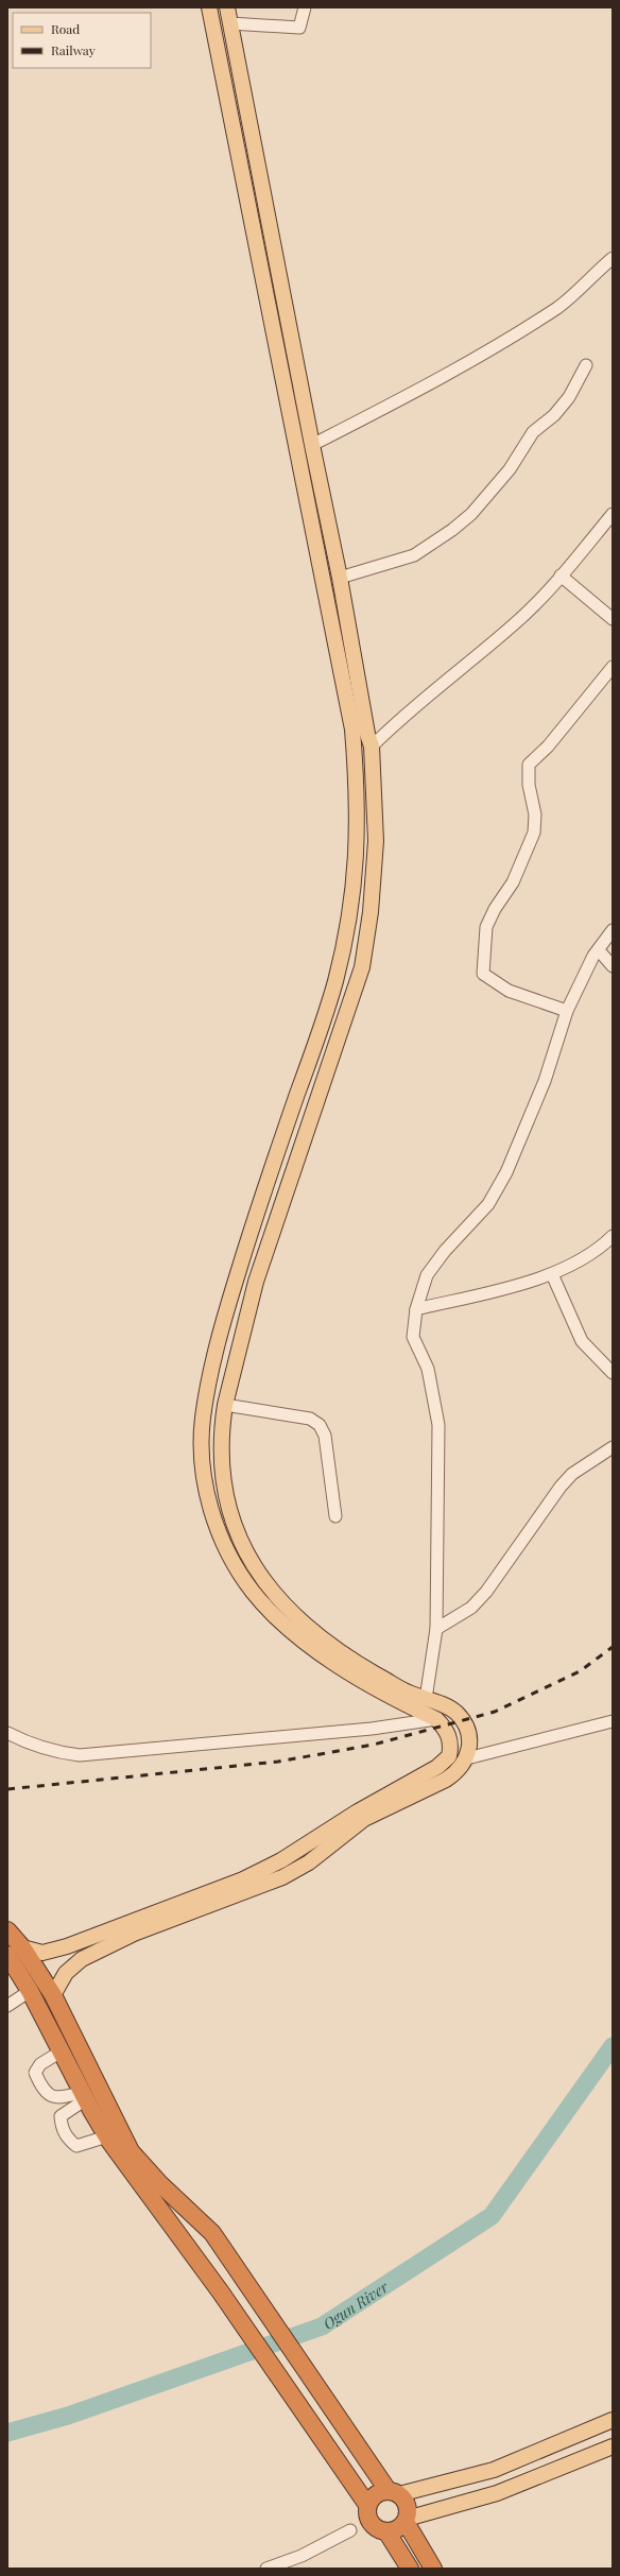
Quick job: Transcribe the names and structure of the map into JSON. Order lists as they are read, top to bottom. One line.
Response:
{"water":["Ogun River"],"legend":["Road","Railway"]}
